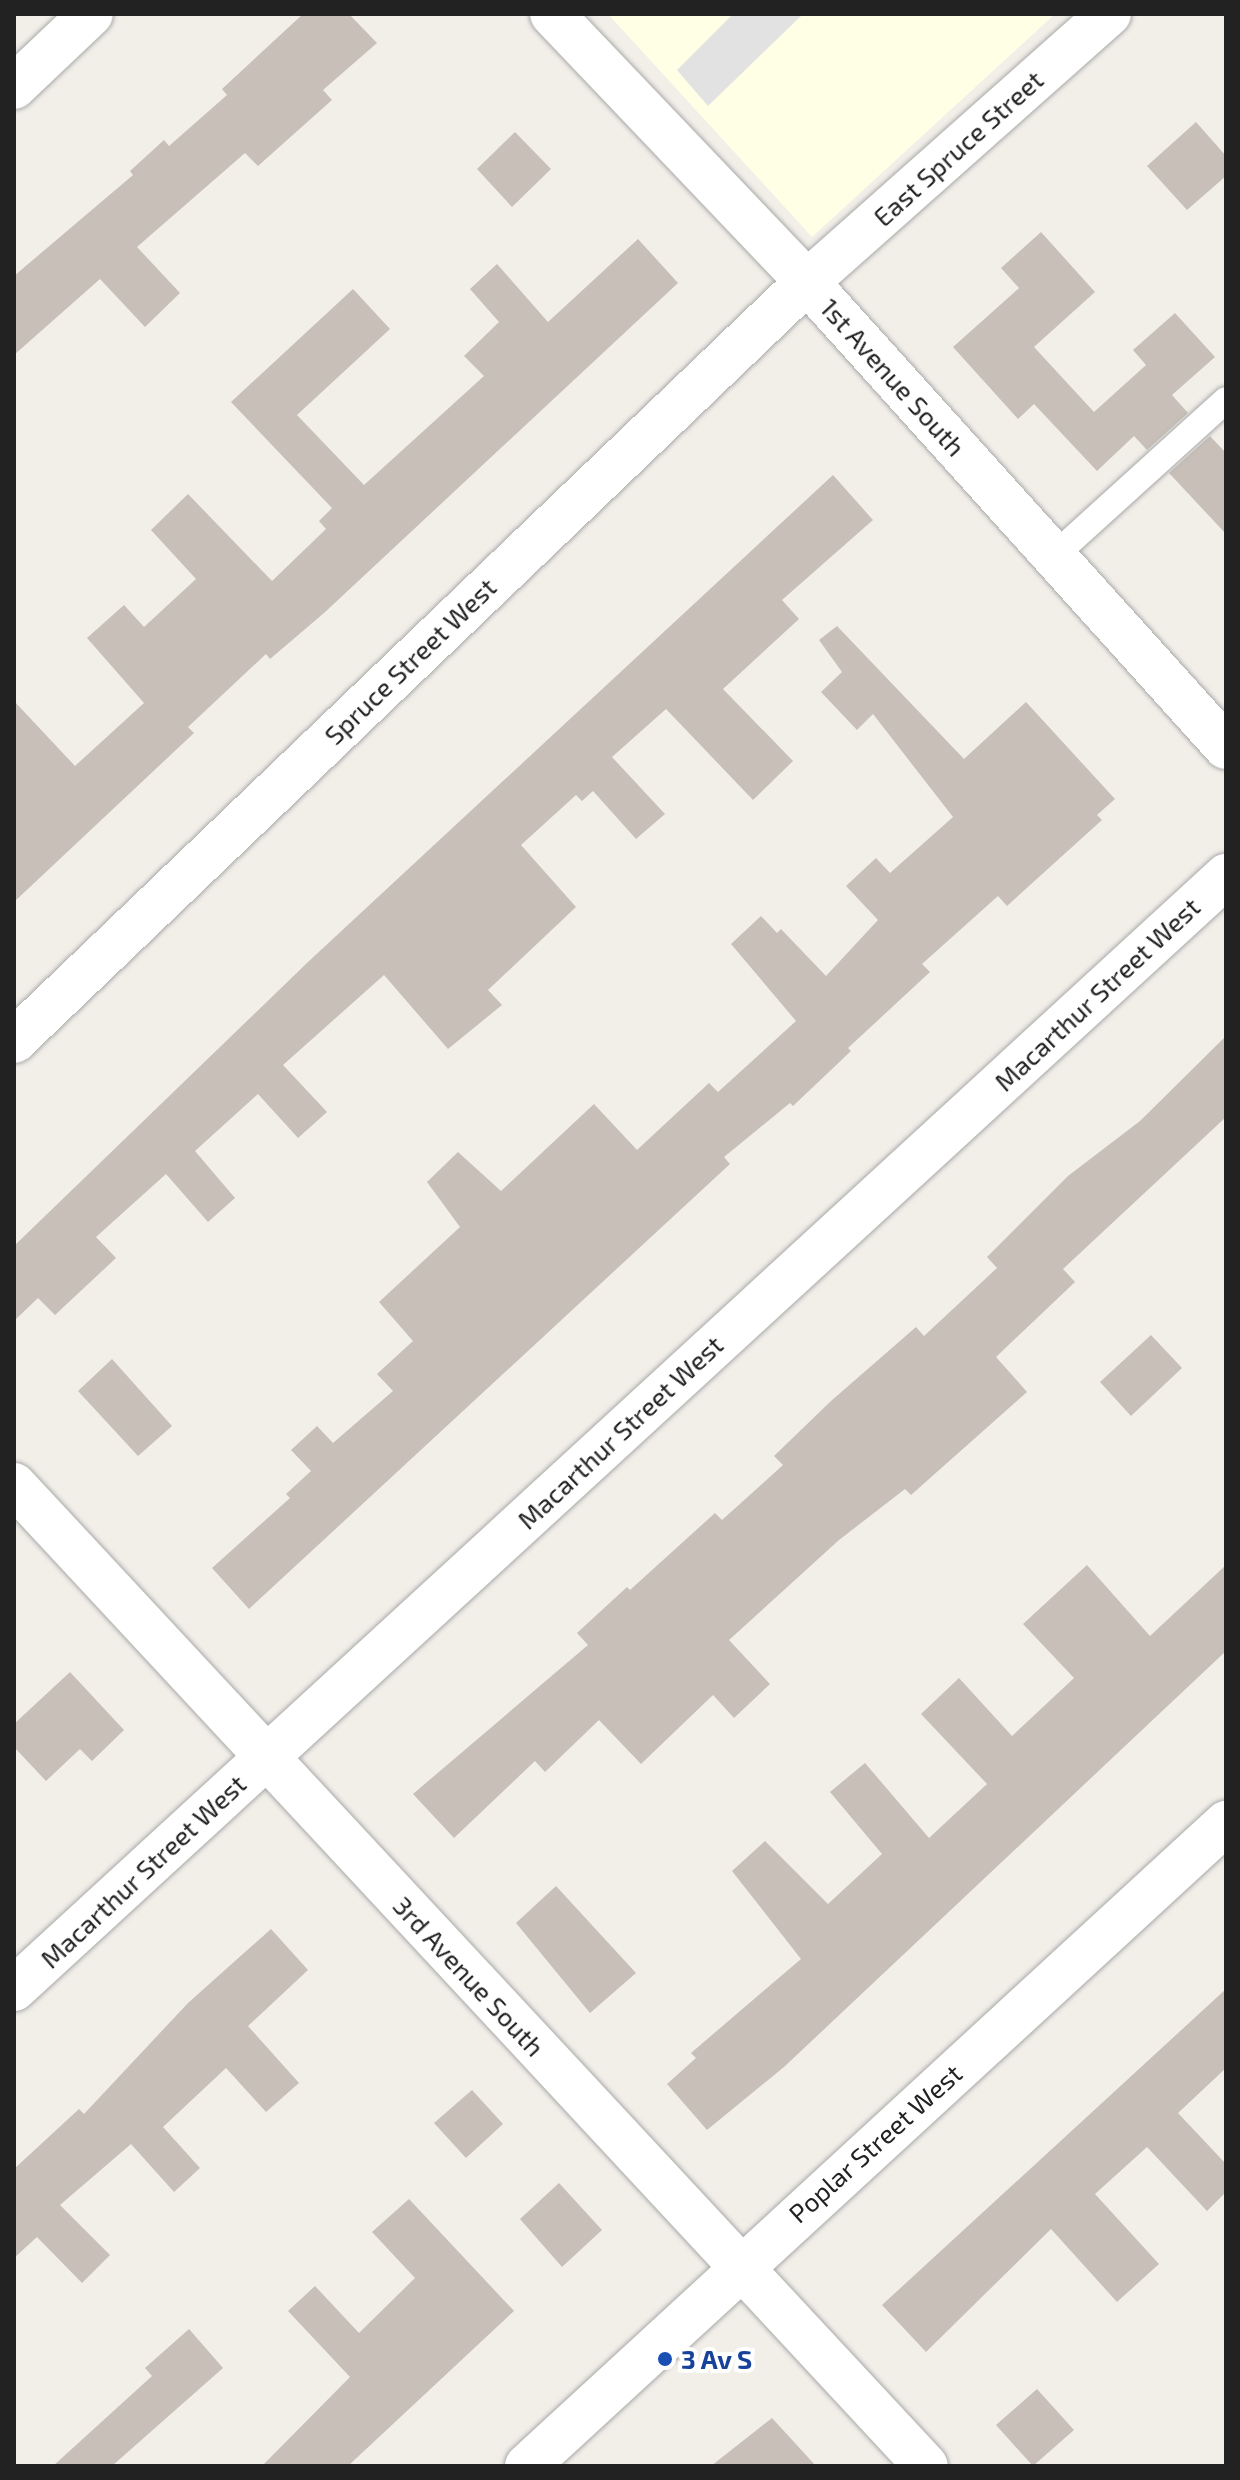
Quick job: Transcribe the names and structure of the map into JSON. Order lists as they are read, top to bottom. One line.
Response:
{"streets":{"street":["East Spruce Street","1st Avenue South","Spruce Street West","Macarthur Street West","3rd Avenue South","Poplar Street West"]},"crossings":[["East Spruce Street","1st Avenue South"],["East Spruce Street","Spruce Street West"],["1st Avenue South","Spruce Street West"],["Macarthur Street West","3rd Avenue South"],["3rd Avenue South","Poplar Street West"]],"places":["3 Av S"]}
